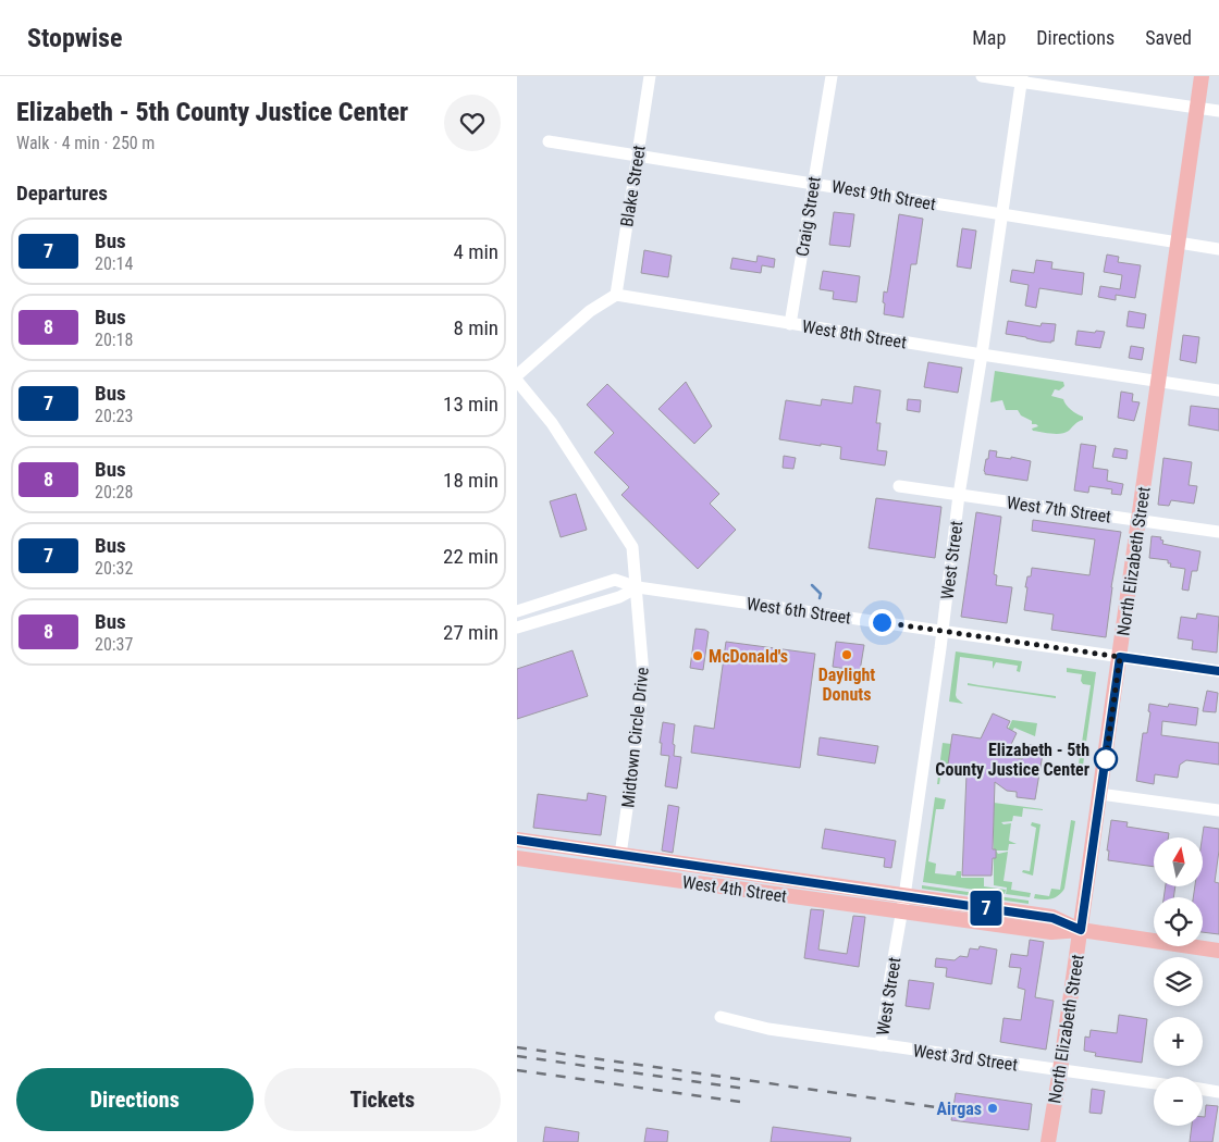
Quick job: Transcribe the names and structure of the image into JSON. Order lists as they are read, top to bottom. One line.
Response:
{"streets":{"main road":["North Elizabeth Street","West 4th Street"],"street":["Blake Street","West 9th Street","Craig Street","West 8th Street","West 7th Street","West Street","West 6th Street","Midtown Circle Drive","West 3rd Street"]},"crossings":[["Blake Street","West 9th Street"],["Blake Street","West 8th Street"],["West 9th Street","Craig Street"],["West 9th Street","West Street"],["West 9th Street","North Elizabeth Street"],["Craig Street","West 8th Street"],["West 8th Street","West Street"],["West 8th Street","North Elizabeth Street"],["West 7th Street","West Street"],["West 7th Street","North Elizabeth Street"],["West Street","West 6th Street"],["West Street","West 4th Street"],["West Street","West 3rd Street"],["North Elizabeth Street","West 6th Street"],["North Elizabeth Street","West 4th Street"],["North Elizabeth Street","West 3rd Street"],["West 6th Street","Midtown Circle Drive"],["Midtown Circle Drive","West 4th Street"]],"places":["Daylight Donuts","McDonald's","Elizabeth - 5th County Justice Center","Airgas"],"lines":["bus line 7"],"north":"top","page":{"header":"Stopwise","nav":["Map","Directions","Saved"],"heading":[["Elizabeth - 5th County Justice Center","Walk · 4 min · 250 m"],"Departures"],"on_map":"7","list":[{"mark":"7","name":"Bus","note":"20:14","value":"4 min"},{"mark":"8","name":"Bus","note":"20:18","value":"8 min"},{"mark":"7","name":"Bus","note":"20:23","value":"13 min"},{"mark":"8","name":"Bus","note":"20:28","value":"18 min"},{"mark":"7","name":"Bus","note":"20:32","value":"22 min"},{"mark":"8","name":"Bus","note":"20:37","value":"27 min"}],"map_buttons":["+","−"],"buttons":["Directions","Tickets"]}}
